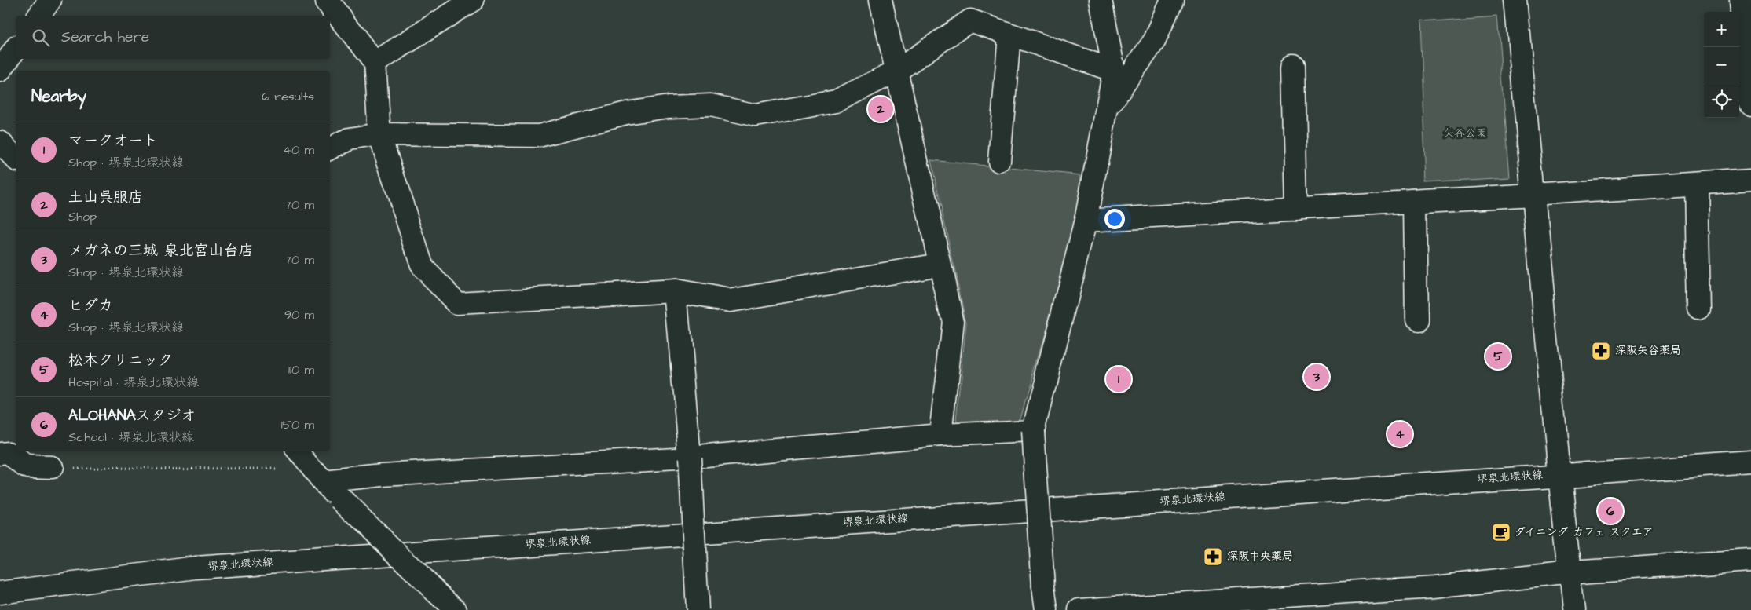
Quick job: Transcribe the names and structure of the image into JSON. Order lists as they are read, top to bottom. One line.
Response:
{"streets":{"street":["堺泉北環状線"]},"parks":["矢谷公園"],"places":{"pharmacy":["深阪矢谷薬局","深阪中央薬局"],"cafe":["ダイニング カフェ スクエア"]},"page":{"map_buttons":["+","−"],"search":"Search here","heading":["Nearby","6 results"],"pins":["2","5","3","1","4","6"],"list":[{"mark":"1","name":"マークオート","note":"Shop · 堺泉北環状線","value":"40 m"},{"mark":"2","name":"土山呉服店","note":"Shop","value":"70 m"},{"mark":"3","name":"メガネの三城 泉北宮山台店","note":"Shop · 堺泉北環状線","value":"70 m"},{"mark":"4","name":"ヒダカ","note":"Shop · 堺泉北環状線","value":"90 m"},{"mark":"5","name":"松本クリニック","note":"Hospital · 堺泉北環状線","value":"110 m"},{"mark":"6","name":"ALOHANAスタジオ","note":"School · 堺泉北環状線","value":"150 m"}]}}
